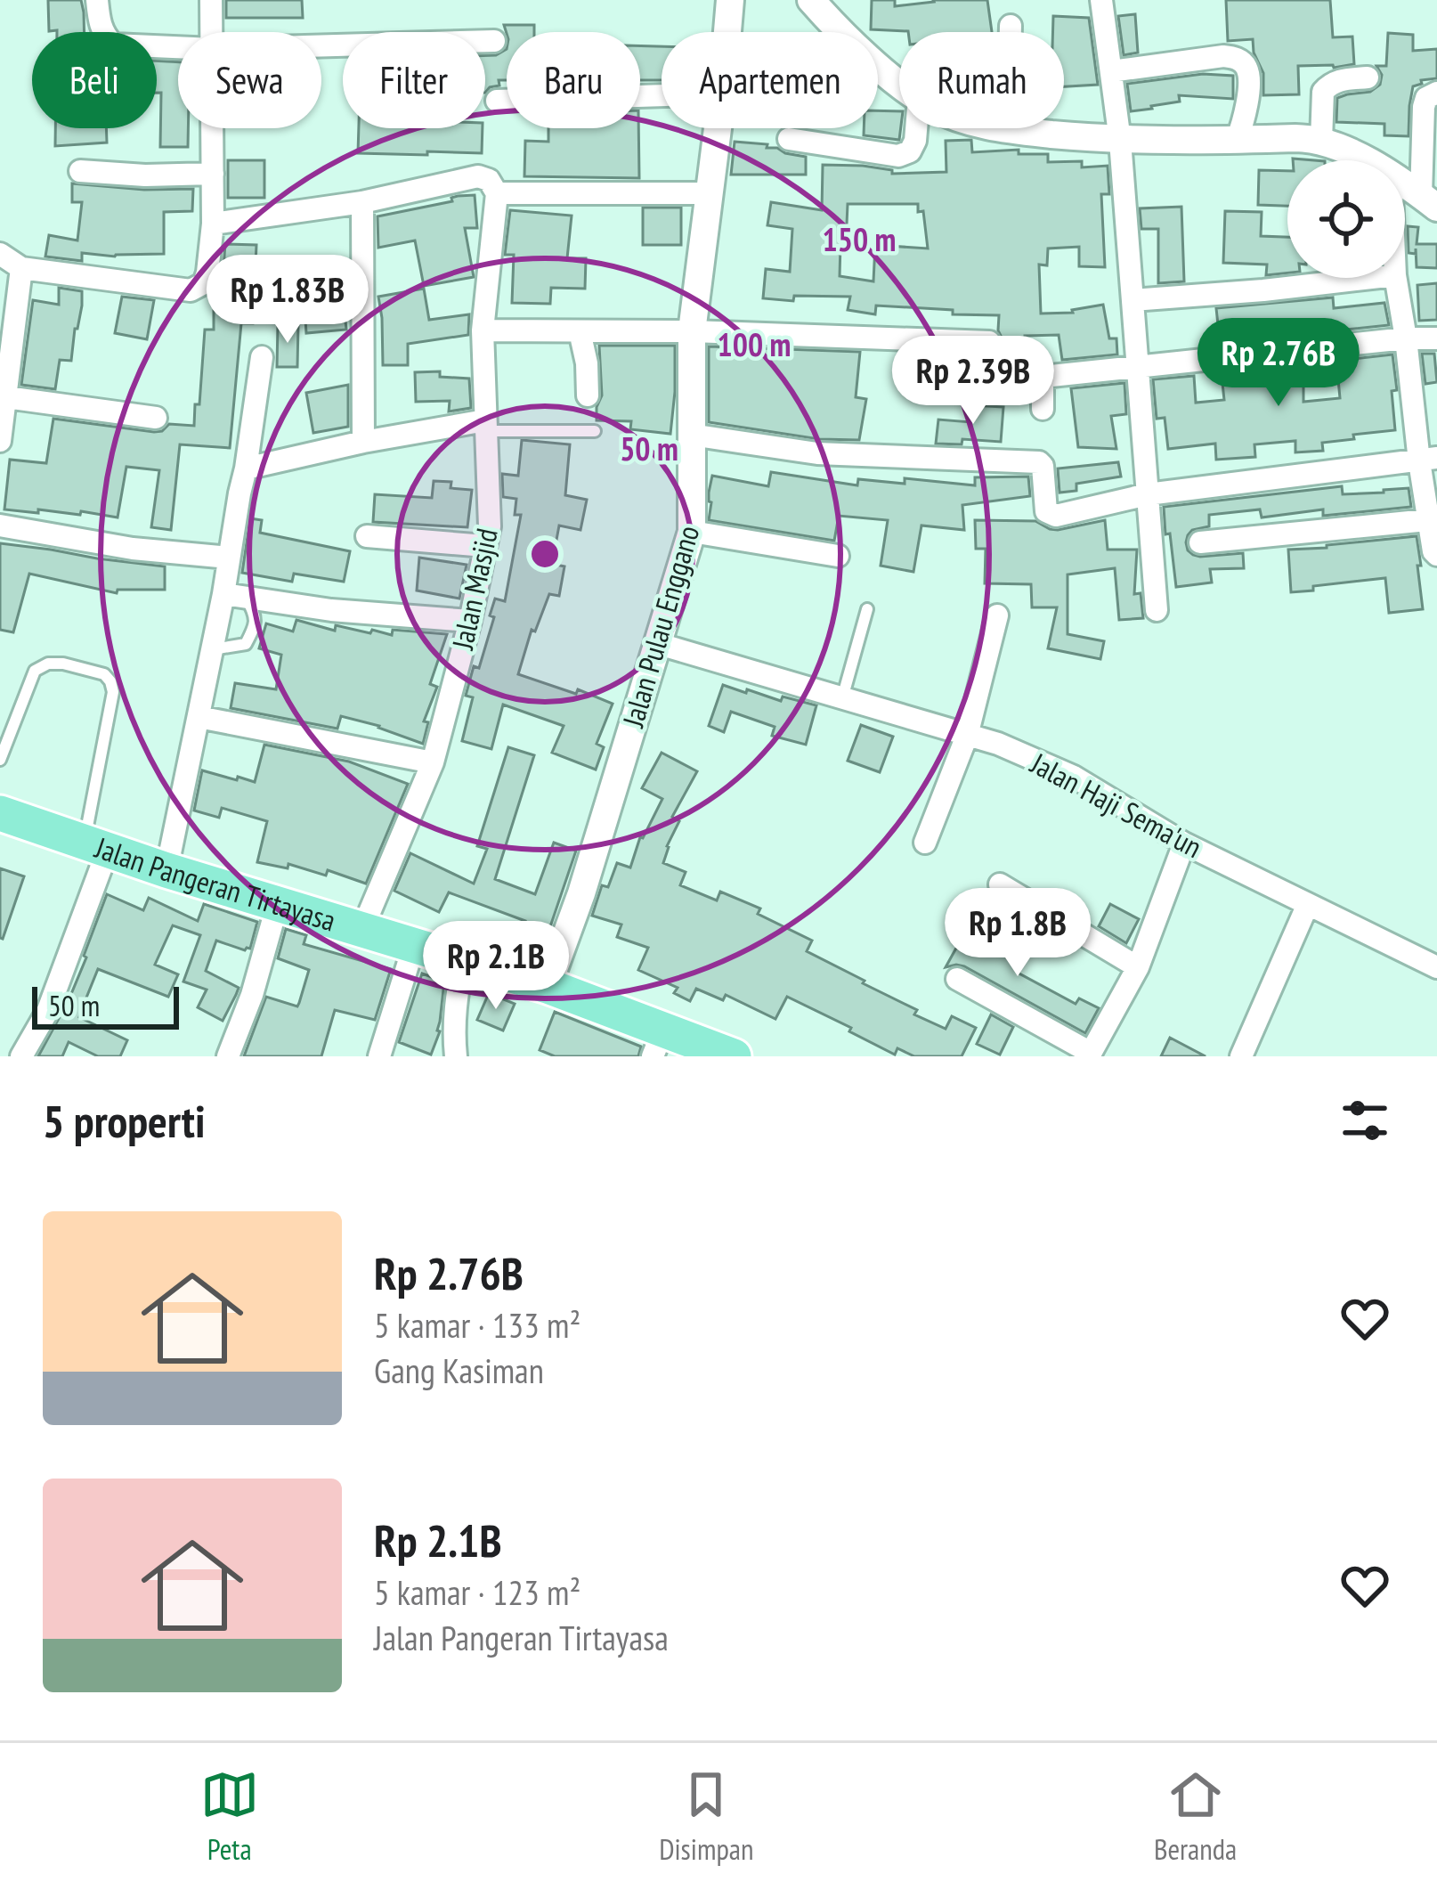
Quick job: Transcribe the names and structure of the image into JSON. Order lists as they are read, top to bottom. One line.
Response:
{"streets":{"main road":["Jalan Pangeran Tirtayasa"],"street":["Jalan Masjid","Jalan Pulau Enggano","Jalan Haji Sema'un"]},"crossings":[["Jalan Masjid","Jalan Pangeran Tirtayasa"],["Jalan Pulau Enggano","Jalan Haji Sema'un"],["Jalan Pulau Enggano","Jalan Pangeran Tirtayasa"]],"scale_bar":"50 m","page":{"chip":["Beli","Sewa","Filter","Baru","Apartemen","Rumah"],"price":["Rp 1.83B","Rp 2.76B","Rp 2.39B","Rp 1.8B","Rp 2.1B"],"scale":"50 m","heading":"5 properti","list":[{"name":"Rp 2.76B","note":"5 kamar · 133 m² · Gang Kasiman"},{"name":"Rp 2.1B","note":"5 kamar · 123 m² · Jalan Pangeran Tirtayasa"}],"tabs":["Peta","Disimpan","Beranda"]},"rings":["150 m","100 m","50 m"]}
